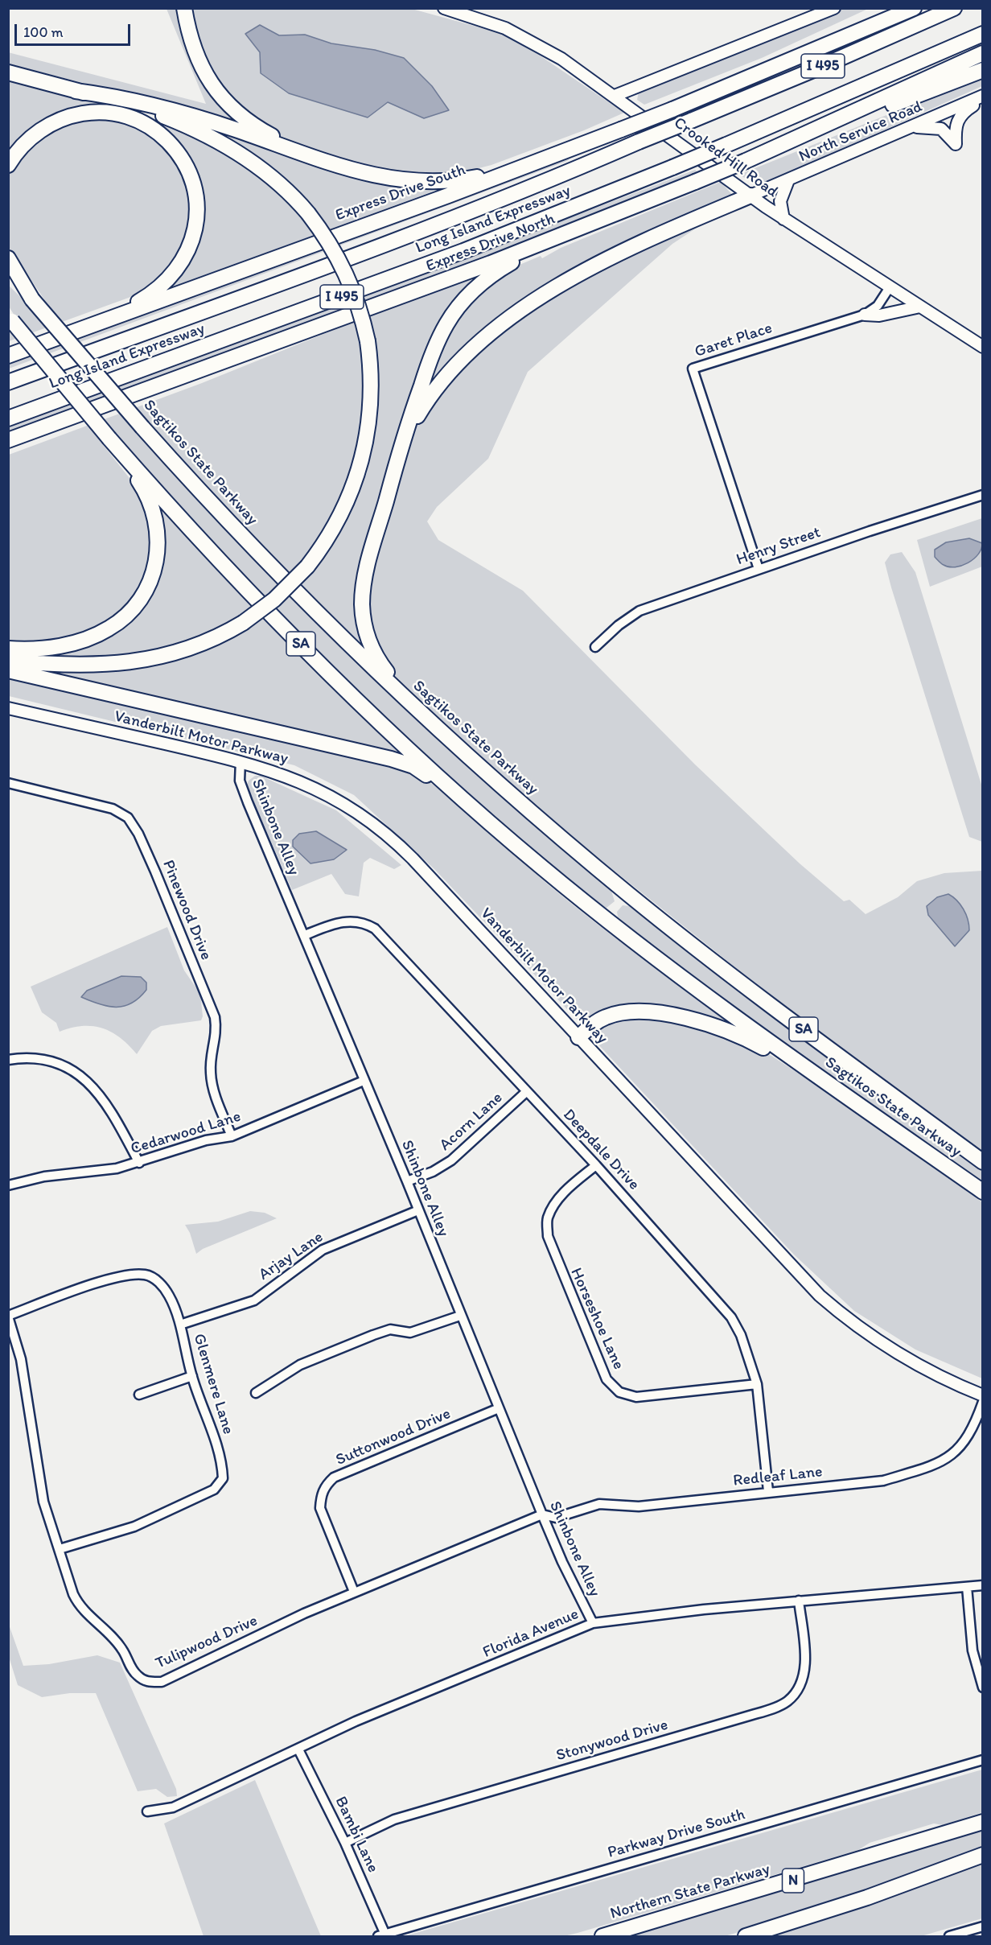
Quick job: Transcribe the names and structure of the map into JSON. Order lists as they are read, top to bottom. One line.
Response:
{"streets":{"highway":["I 495","Express Drive South","Long Island Expressway","Express Drive North","Sagtikos State Parkway","SA","N","Northern State Parkway"],"main road":["North Service Road","Crooked Hill Road","Vanderbilt Motor Parkway"],"street":["Garet Place","Henry Street","Shinbone Alley","Pinewood Drive","Acorn Lane","Cedarwood Lane","Deepdale Drive","Arjay Lane","Horseshoe Lane","Glenmere Lane","Suttonwood Drive","Redleaf Lane","Florida Avenue","Tulipwood Drive","Stonywood Drive","Parkway Drive South","Bambi Lane"]},"crossings":[["North Service Road","Crooked Hill Road"],["Crooked Hill Road","Garet Place"],["Garet Place","Henry Street"],["Vanderbilt Motor Parkway","Shinbone Alley"],["Shinbone Alley","Acorn Lane"],["Shinbone Alley","Cedarwood Lane"],["Shinbone Alley","Deepdale Drive"],["Shinbone Alley","Arjay Lane"],["Shinbone Alley","Suttonwood Drive"],["Shinbone Alley","Redleaf Lane"],["Shinbone Alley","Florida Avenue"],["Shinbone Alley","Tulipwood Drive"],["Pinewood Drive","Cedarwood Lane"],["Acorn Lane","Deepdale Drive"],["Deepdale Drive","Horseshoe Lane"],["Deepdale Drive","Redleaf Lane"],["Arjay Lane","Glenmere Lane"],["Glenmere Lane","Tulipwood Drive"],["Suttonwood Drive","Tulipwood Drive"],["Redleaf Lane","Tulipwood Drive"],["Florida Avenue","Stonywood Drive"],["Florida Avenue","Bambi Lane"],["Stonywood Drive","Bambi Lane"],["Parkway Drive South","Bambi Lane"]],"scale_bar":"100 m"}
